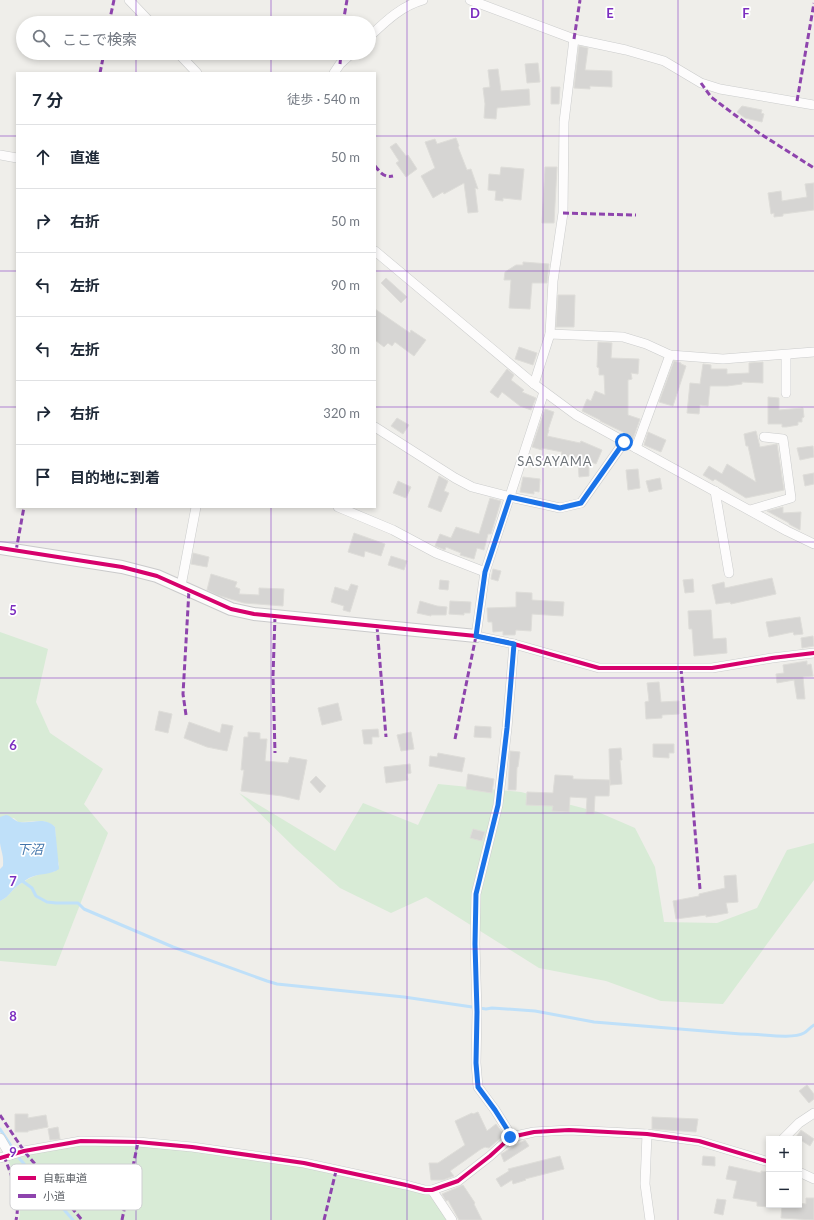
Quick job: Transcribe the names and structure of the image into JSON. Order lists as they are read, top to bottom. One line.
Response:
{"districts":["SASAYAMA"],"water":["下沼"],"legend":["自転車道","小道"],"page":{"search":"ここで検索","heading":["7 分","徒歩 · 540 m"],"list":[["直進","50 m"],["右折","50 m"],["左折","90 m"],["左折","30 m"],["右折","320 m"],"目的地に到着"],"map_buttons":["+","−"]},"grid":{"columns":["D","E","F"],"rows":["5","6","7","8","9"]}}
